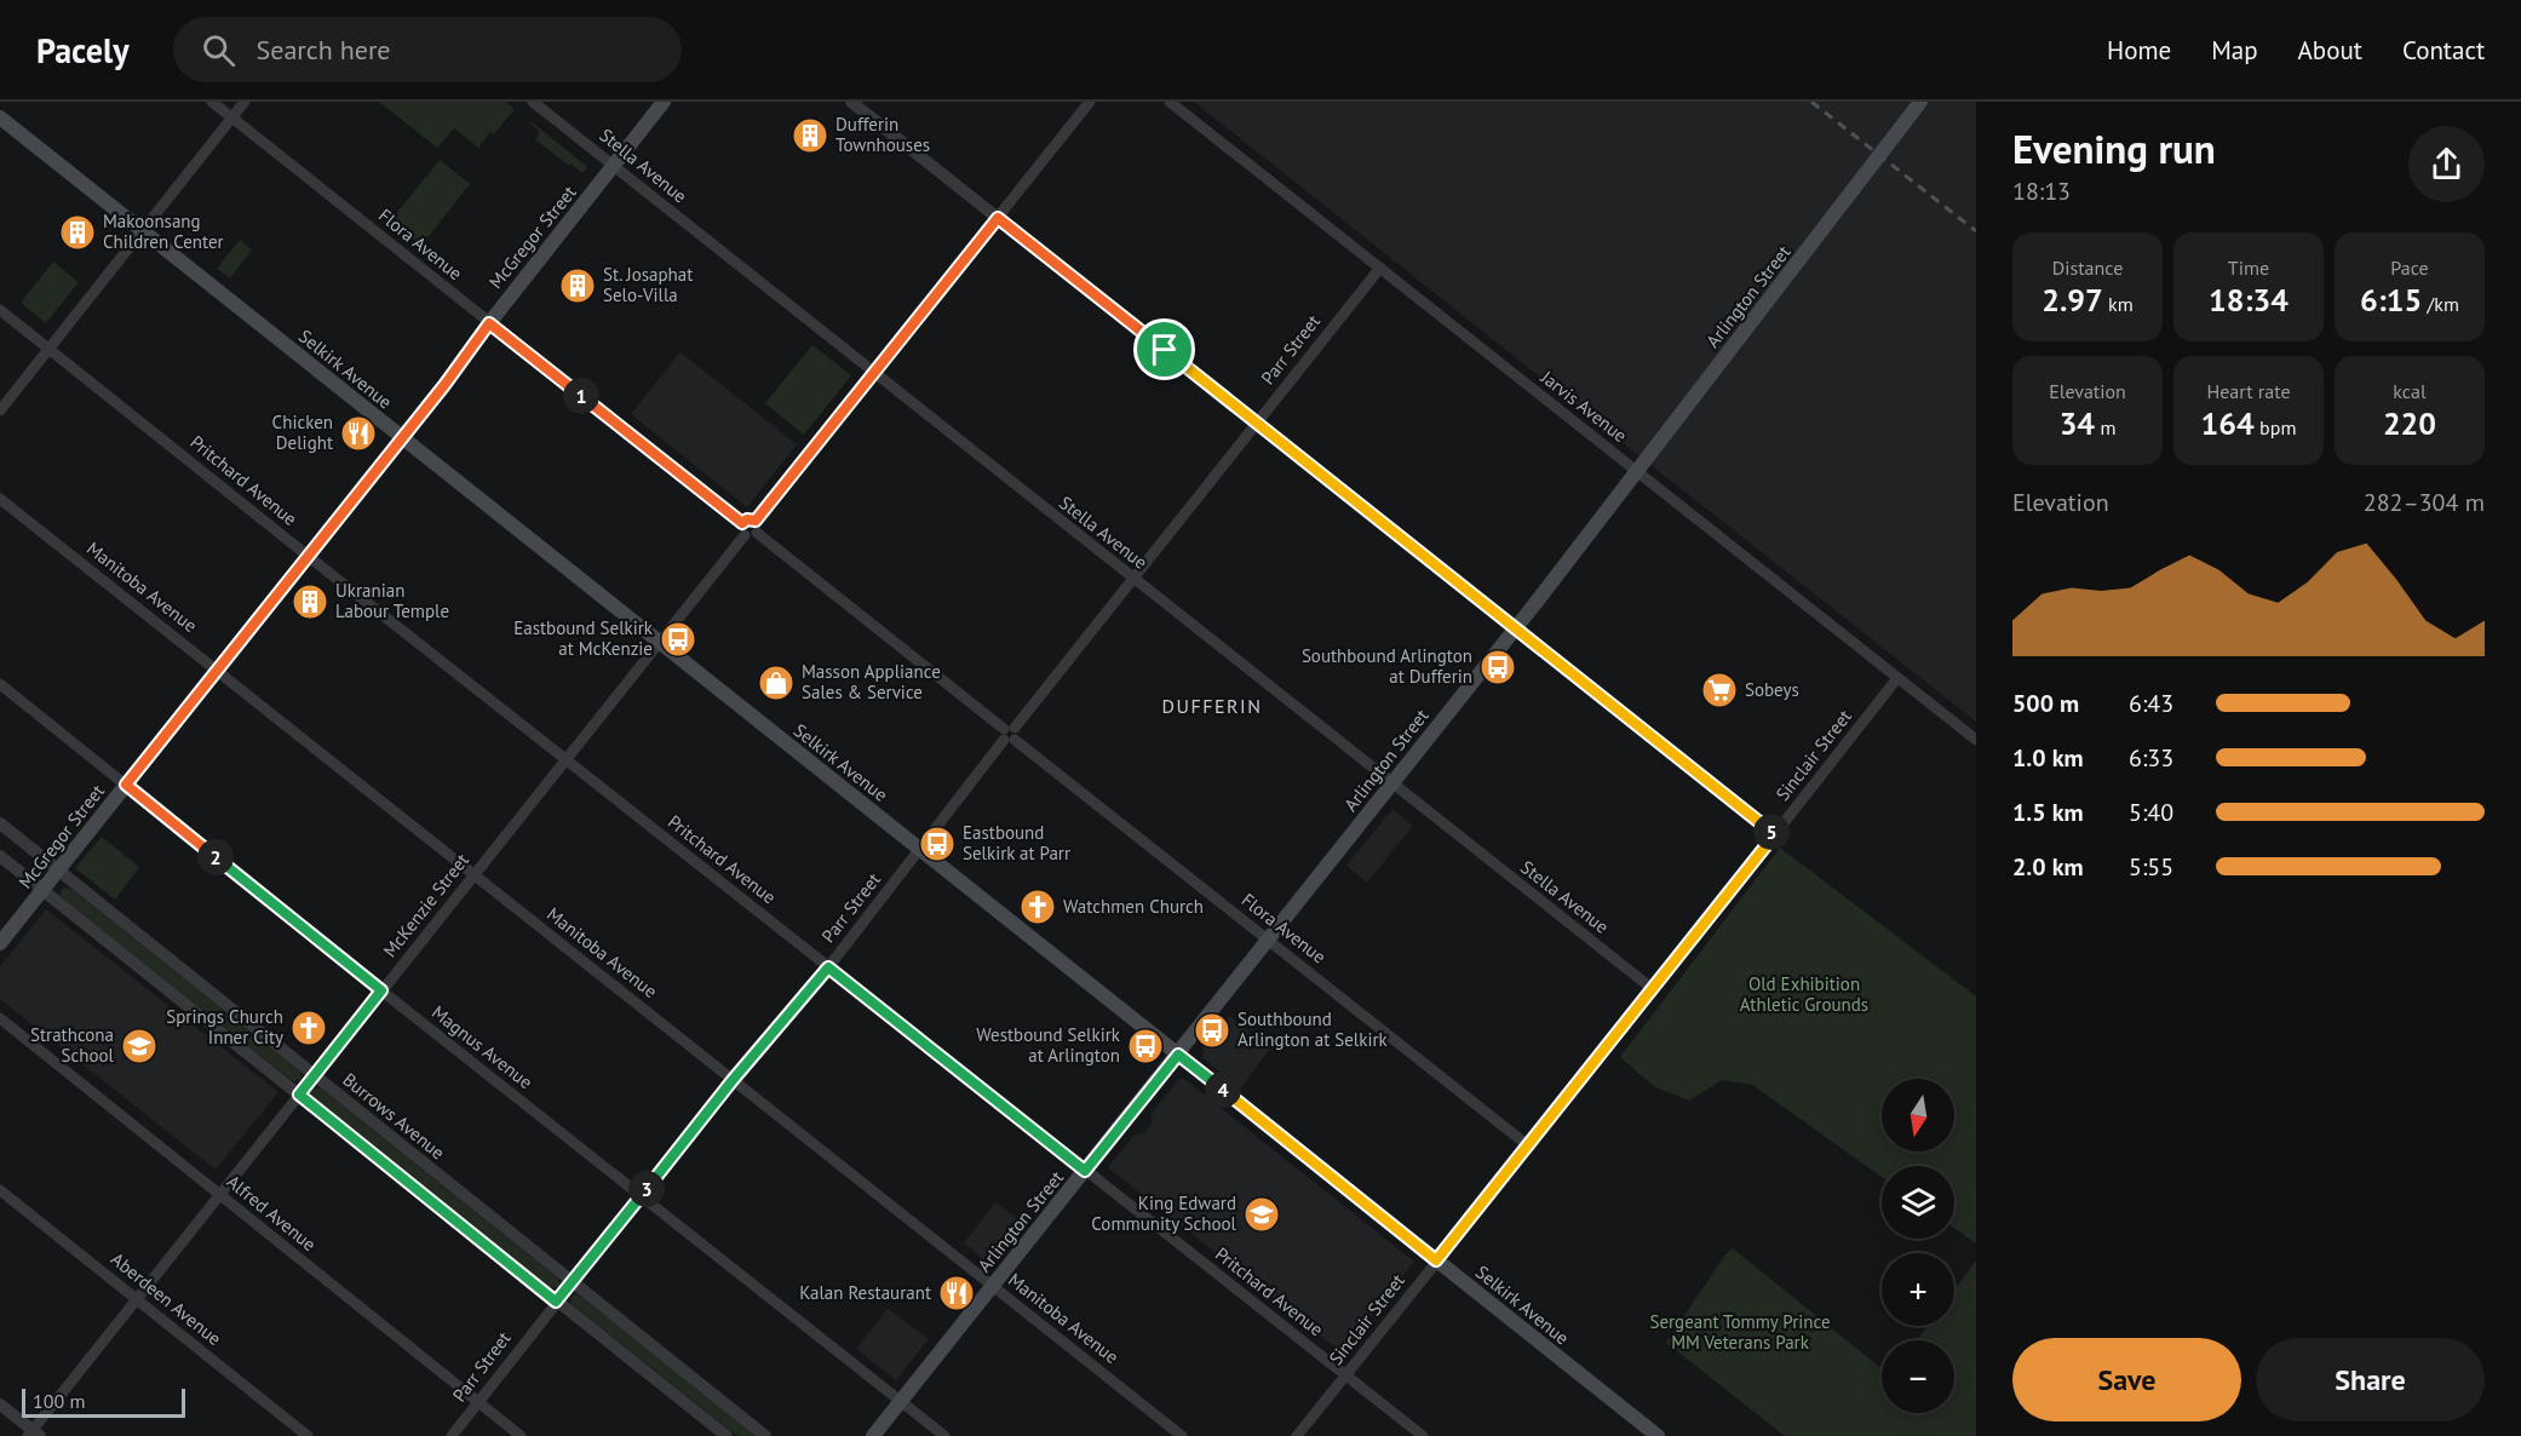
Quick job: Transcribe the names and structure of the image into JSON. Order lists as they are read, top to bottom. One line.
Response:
{"streets":{"main road":["McGregor Street","Arlington Street","Selkirk Avenue"],"street":["Stella Avenue","Flora Avenue","Parr Street","Jarvis Avenue","Pritchard Avenue","Manitoba Avenue","Sinclair Street","McKenzie Street","Magnus Avenue","Burrows Avenue","Alfred Avenue","Aberdeen Avenue"]},"crossings":[["Stella Avenue","McGregor Street"],["Stella Avenue","Arlington Street"],["Stella Avenue","Parr Street"],["Stella Avenue","Sinclair Street"],["Stella Avenue","McKenzie Street"],["McGregor Street","Flora Avenue"],["McGregor Street","Selkirk Avenue"],["McGregor Street","Pritchard Avenue"],["McGregor Street","Manitoba Avenue"],["McGregor Street","Magnus Avenue"],["McGregor Street","Burrows Avenue"],["Flora Avenue","Arlington Street"],["Flora Avenue","Parr Street"],["Flora Avenue","Sinclair Street"],["Flora Avenue","McKenzie Street"],["Arlington Street","Selkirk Avenue"],["Arlington Street","Pritchard Avenue"],["Arlington Street","Manitoba Avenue"],["Arlington Street","Magnus Avenue"],["Parr Street","Selkirk Avenue"],["Parr Street","Jarvis Avenue"],["Parr Street","Pritchard Avenue"],["Parr Street","Manitoba Avenue"],["Parr Street","Magnus Avenue"],["Parr Street","Burrows Avenue"],["Parr Street","Alfred Avenue"],["Selkirk Avenue","Sinclair Street"],["Selkirk Avenue","McKenzie Street"],["Jarvis Avenue","Sinclair Street"],["Pritchard Avenue","Sinclair Street"],["Pritchard Avenue","McKenzie Street"],["Manitoba Avenue","McKenzie Street"],["McKenzie Street","Magnus Avenue"],["McKenzie Street","Burrows Avenue"],["McKenzie Street","Alfred Avenue"],["McKenzie Street","Aberdeen Avenue"]],"districts":["DUFFERIN"],"parks":["Old Exhibition Athletic Grounds","Sergeant Tommy Prince MM Veterans Park"],"places":{"building":["Dufferin Townhouses","Makoonsang Children Center","St. Josaphat Selo-Villa","Ukranian Labour Temple"],"restaurant":["Chicken Delight","Kalan Restaurant"],"bus stop":["Eastbound Selkirk at McKenzie","Southbound Arlington at Dufferin","Eastbound Selkirk at Parr","Southbound Arlington at Selkirk","Westbound Selkirk at Arlington"],"shop":["Masson Appliance Sales & Service"],"supermarket":["Sobeys"],"church":["Watchmen Church","Springs Church Inner City"],"school or university":["Strathcona School","King Edward Community School"]},"scale_bar":"100 m","north":"bottom","page":{"header":"Pacely","search":"Search here","nav":["Home","Map","About","Contact"],"heading":["Evening run","18:13"],"stats":[["Distance","2.97 km"],["Time","18:34"],["Pace","6:15 /km"],["Elevation","34 m"],["Heart rate","164 bpm"],["kcal","220"]],"pins":["1","5","2","4","3"],"chart":["Elevation","282–304 m"],"list":[{"name":"500 m","note":"6:43"},{"name":"1.0 km","note":"6:33"},{"name":"1.5 km","note":"5:40"},{"name":"2.0 km","note":"5:55"}],"map_buttons":["+","−"],"buttons":["Save","Share"],"scale":"100 m"}}
